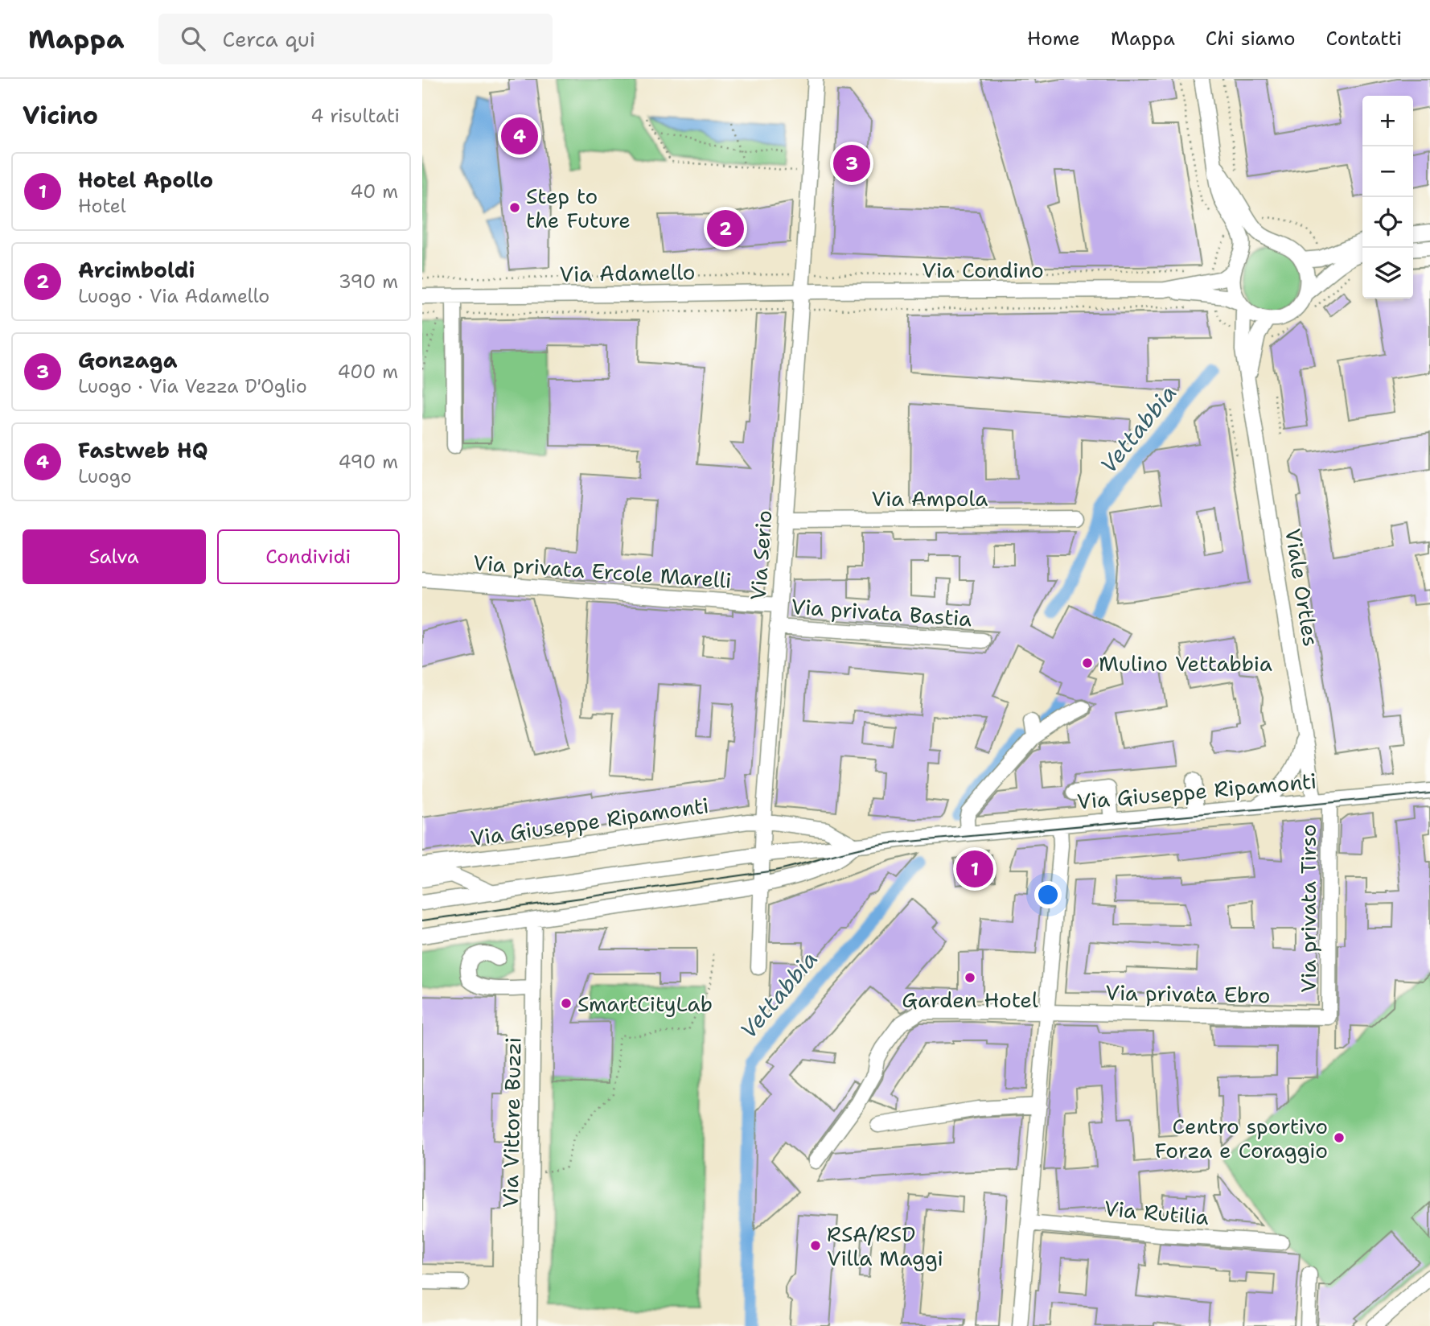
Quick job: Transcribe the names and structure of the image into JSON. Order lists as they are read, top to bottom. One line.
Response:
{"streets":{"street":["Via Condino","Via Adamello","Via Ampola","Via Serio","Via privata Ercole Marelli","Viale Ortles","Via privata Bastia","Via Giuseppe Ripamonti","Via privata Tirso","Via privata Ebro","Via Vittore Buzzi","Via Rutilia"]},"crossings":[["Via Condino","Via Adamello"],["Via Condino","Via Serio"],["Via Condino","Viale Ortles"],["Via Adamello","Via Serio"],["Via Ampola","Via Serio"],["Via Serio","Via privata Ercole Marelli"],["Via Serio","Via privata Bastia"],["Via Serio","Via Giuseppe Ripamonti"],["Viale Ortles","Via Giuseppe Ripamonti"],["Via Giuseppe Ripamonti","Via privata Tirso"],["Via Giuseppe Ripamonti","Via Vittore Buzzi"],["Via privata Tirso","Via privata Ebro"]],"water":["Vettabbia"],"places":["Step to the Future","Mulino Vettabbia","Garden Hotel","SmartCityLab","Centro sportivo Forza e Coraggio","RSA/RSD Villa Maggi"],"page":{"header":"Mappa","search":"Cerca qui","nav":["Home","Mappa","Chi siamo","Contatti"],"heading":["Vicino","4 risultati"],"map_buttons":["+","−"],"pins":["4","3","2","1"],"list":[{"mark":"1","name":"Hotel Apollo","note":"Hotel","value":"40 m"},{"mark":"2","name":"Arcimboldi","note":"Luogo · Via Adamello","value":"390 m"},{"mark":"3","name":"Gonzaga","note":"Luogo · Via Vezza D'Oglio","value":"400 m"},{"mark":"4","name":"Fastweb HQ","note":"Luogo","value":"490 m"}],"buttons":["Salva","Condividi"]}}
